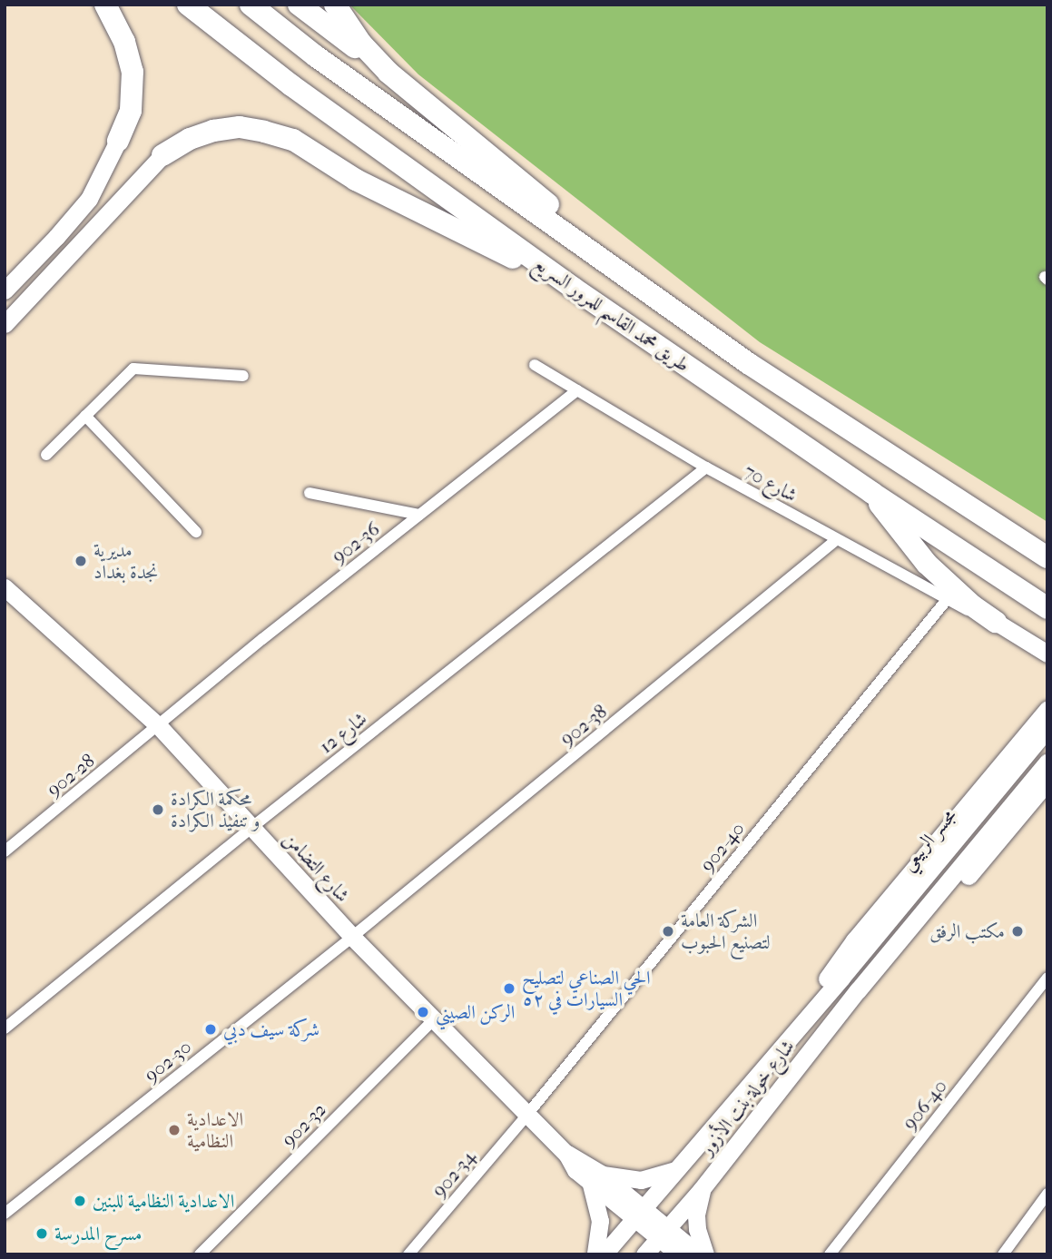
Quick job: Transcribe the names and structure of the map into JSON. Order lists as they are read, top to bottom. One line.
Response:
{"streets":{"highway":["طريق محمد القاسم للمرور السريع"],"main road":["مجسر الربيعي","شارع التضامن","شارع خولة بنت الأزور"],"street":["شارع 70","902-36","902-38","شارع 12","902-28","902-40","902-30","906-40","902-32","902-34"]},"crossings":[["شارع 70","902-36"],["شارع 70","902-38"],["شارع 70","شارع 12"],["شارع 70","902-40"],["902-36","902-28"],["902-36","شارع التضامن"],["902-38","شارع التضامن"],["902-38","902-30"],["شارع 12","شارع التضامن"],["902-28","شارع التضامن"],["مجسر الربيعي","شارع خولة بنت الأزور"],["902-40","شارع التضامن"],["902-40","902-34"],["شارع التضامن","902-30"],["شارع التضامن","شارع خولة بنت الأزور"],["شارع التضامن","902-32"],["شارع التضامن","902-34"]],"places":["مديرية نجدة بغداد","محكمة الكرادة و تنفيذ الكرادة","الشركة العامة لتصنيع الحبوب","مكتب الرفق","الحي الصناعي لتصليح السيارات في ٥٢","الركن الصيني","شركة سيف دبي","الاعدادية النظامية","الاعدادية النظامية للبنين","مسرح المدرسة"]}
